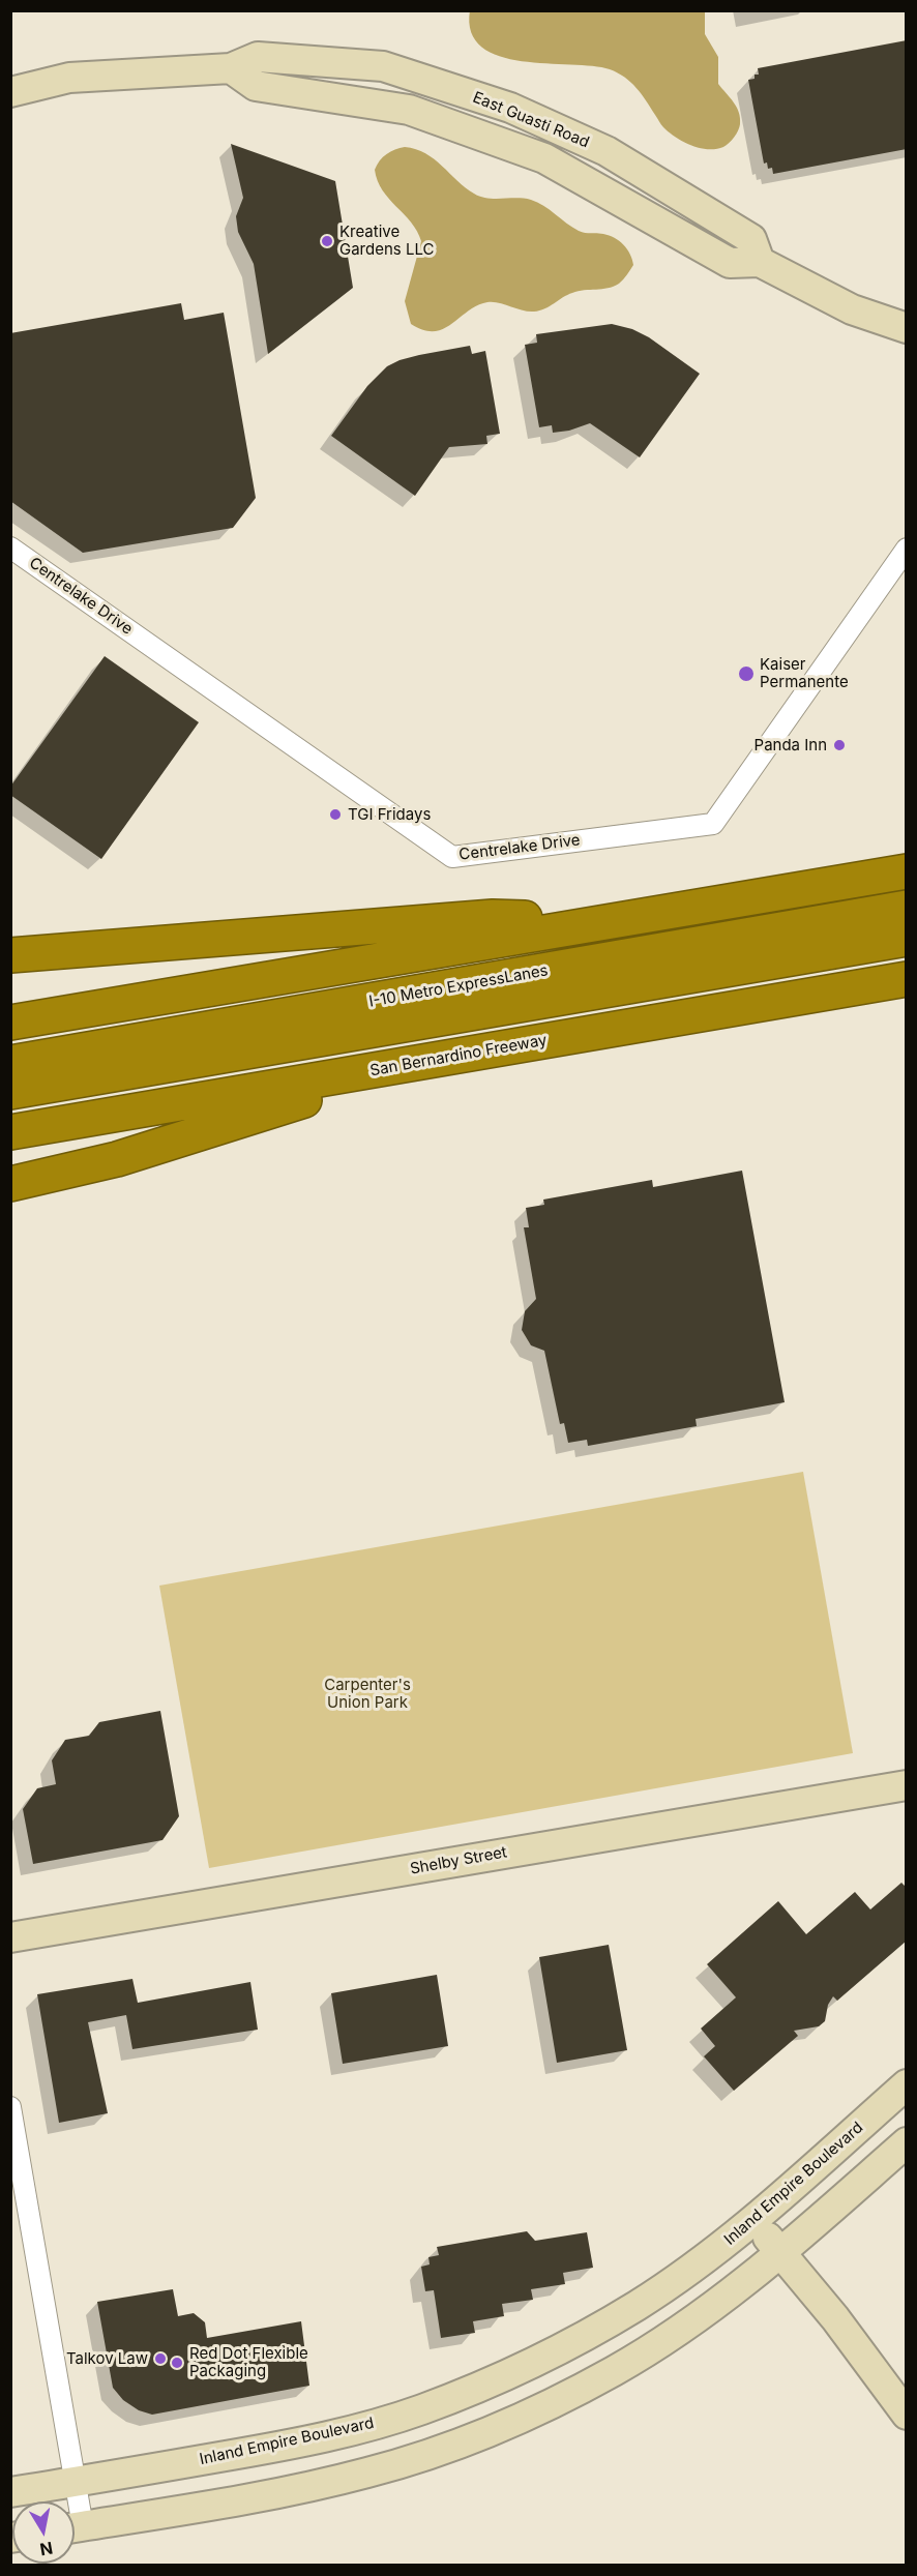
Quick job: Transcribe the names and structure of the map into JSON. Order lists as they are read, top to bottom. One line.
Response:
{"streets":{"highway":["I-10 Metro ExpressLanes","San Bernardino Freeway"],"main road":["East Guasti Road","Shelby Street","Inland Empire Boulevard"],"street":["Centrelake Drive"]},"parks":["Carpenter's Union Park"],"places":["Kreative Gardens LLC","Kaiser Permanente","Panda Inn","TGI Fridays","Talkov Law","Red Dot Flexible Packaging"],"north":"bottom"}
